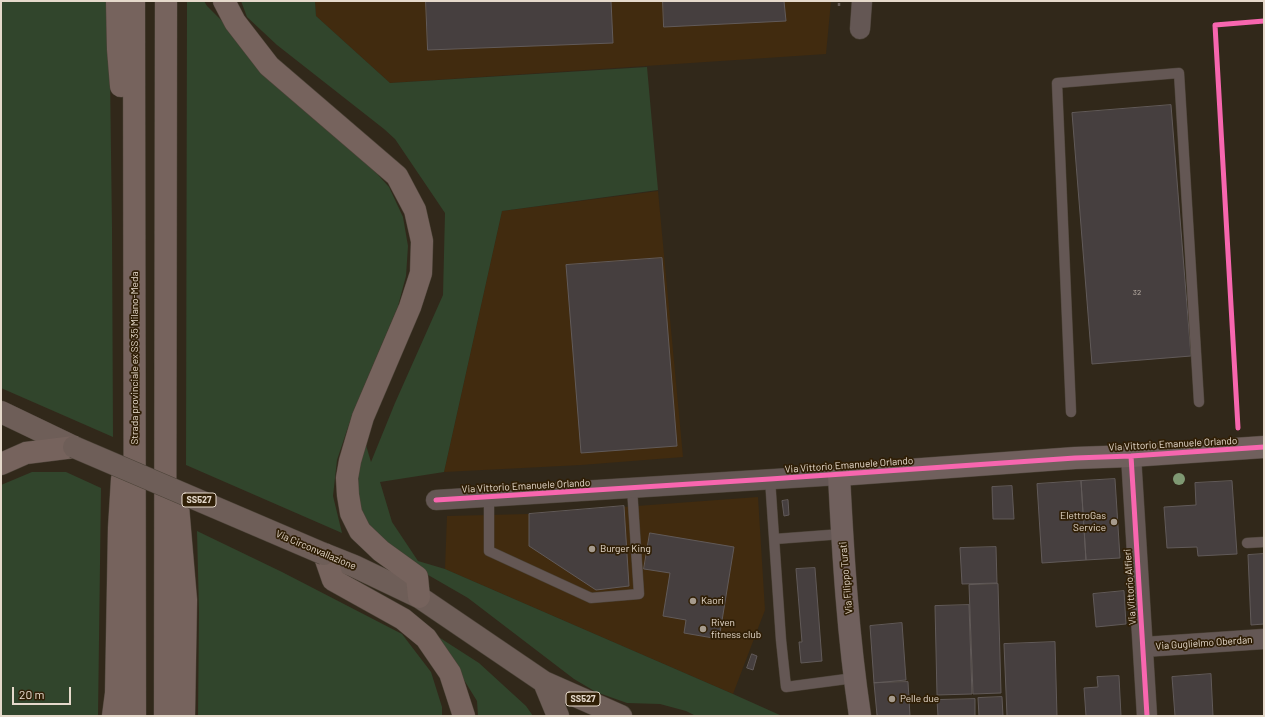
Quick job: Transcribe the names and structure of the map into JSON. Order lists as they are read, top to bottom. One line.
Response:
{"streets":{"highway":["Strada provinciale ex SS 35 Milano-Meda"],"main road":["SS527","Via Circonvallazione"],"street":["Via Vittorio Emanuele Orlando","Via Filippo Turati","Via Vittorio Alfieri","Via Guglielmo Oberdan"]},"crossings":[["Via Vittorio Emanuele Orlando","Via Filippo Turati"],["Via Vittorio Emanuele Orlando","Via Vittorio Alfieri"],["SS527","Via Circonvallazione"],["Via Vittorio Alfieri","Via Guglielmo Oberdan"]],"places":["ElettroGas Service","Burger King","Kaori","Riven fitness club","Pelle due"],"house_numbers":["32"],"scale_bar":"20 m"}
